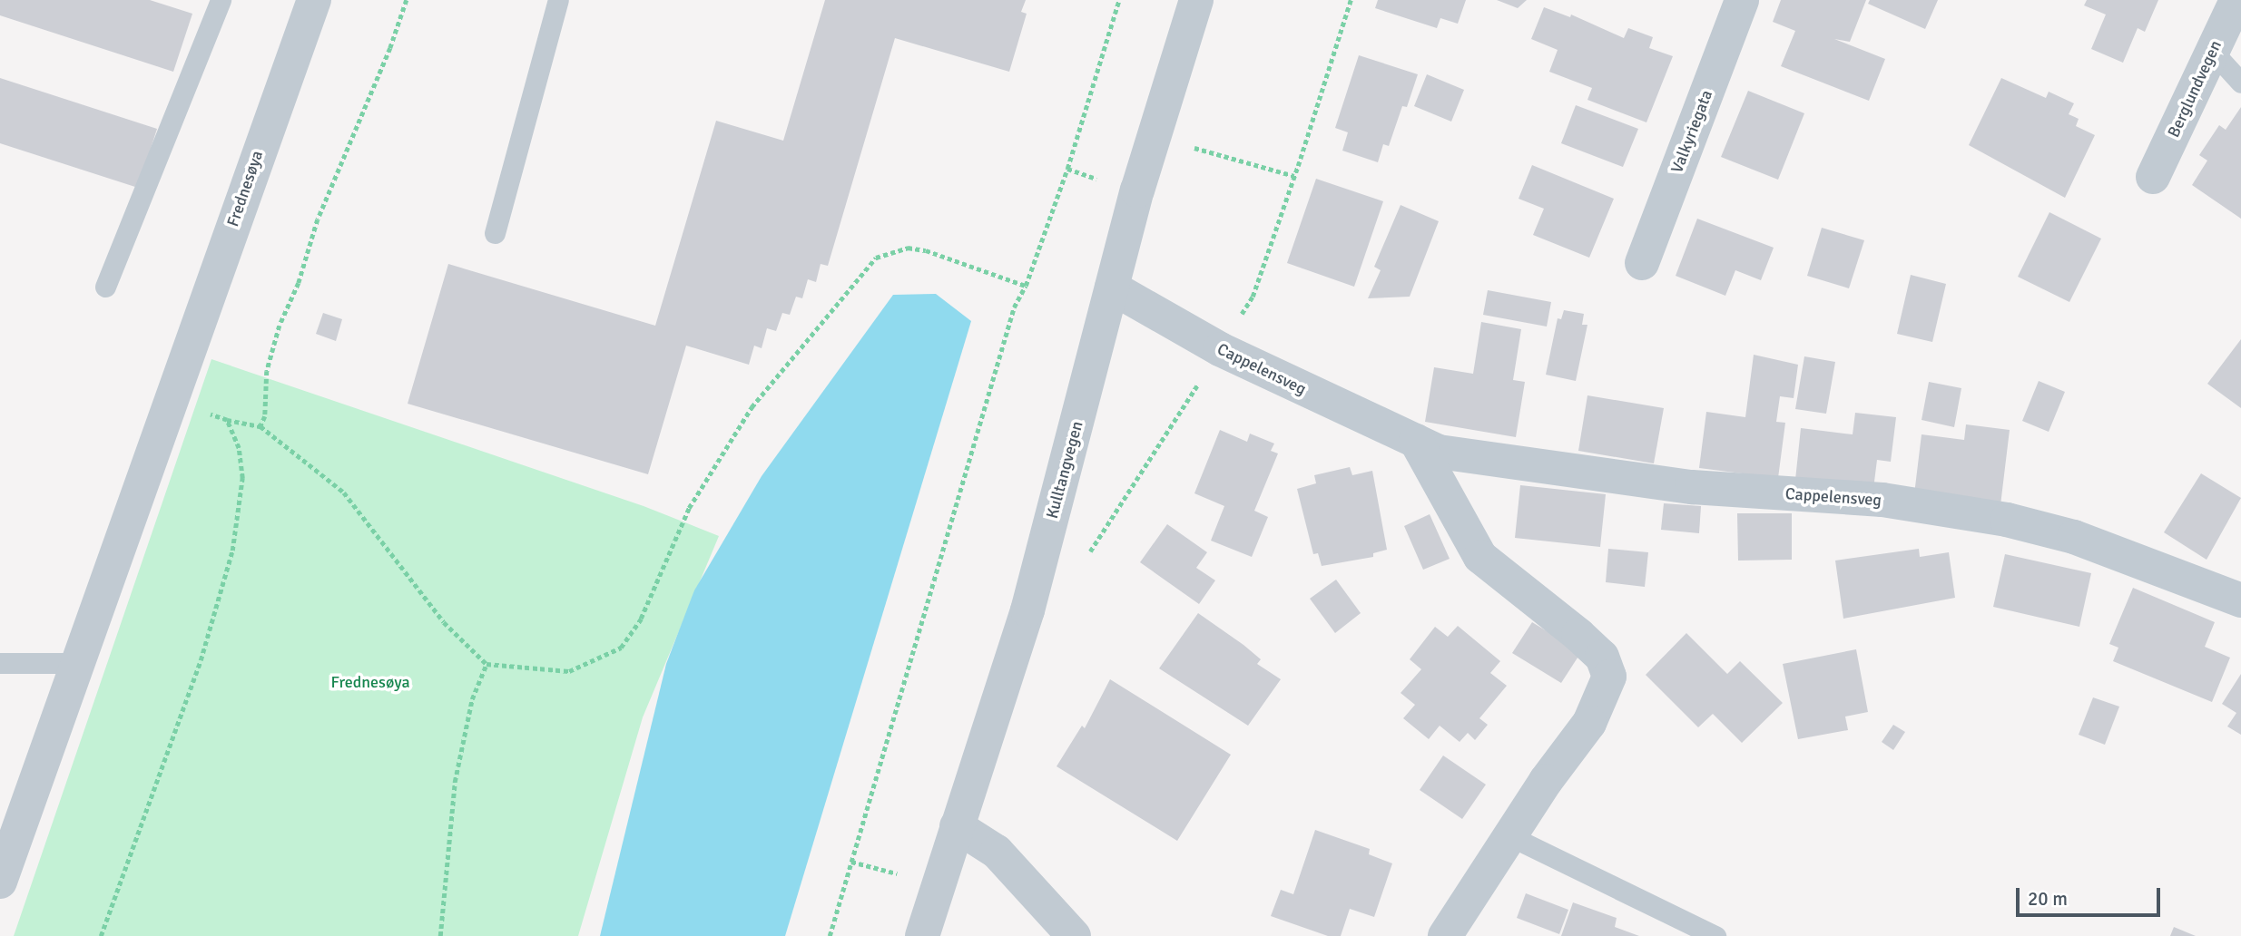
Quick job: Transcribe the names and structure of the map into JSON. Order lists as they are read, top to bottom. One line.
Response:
{"streets":{"street":["Berglundvegen","Valkyriegata","Frednesøya","Cappelensveg","Kulltangvegen"]},"crossings":[["Cappelensveg","Kulltangvegen"]],"parks":["Frednesøya"],"scale_bar":"20 m"}
